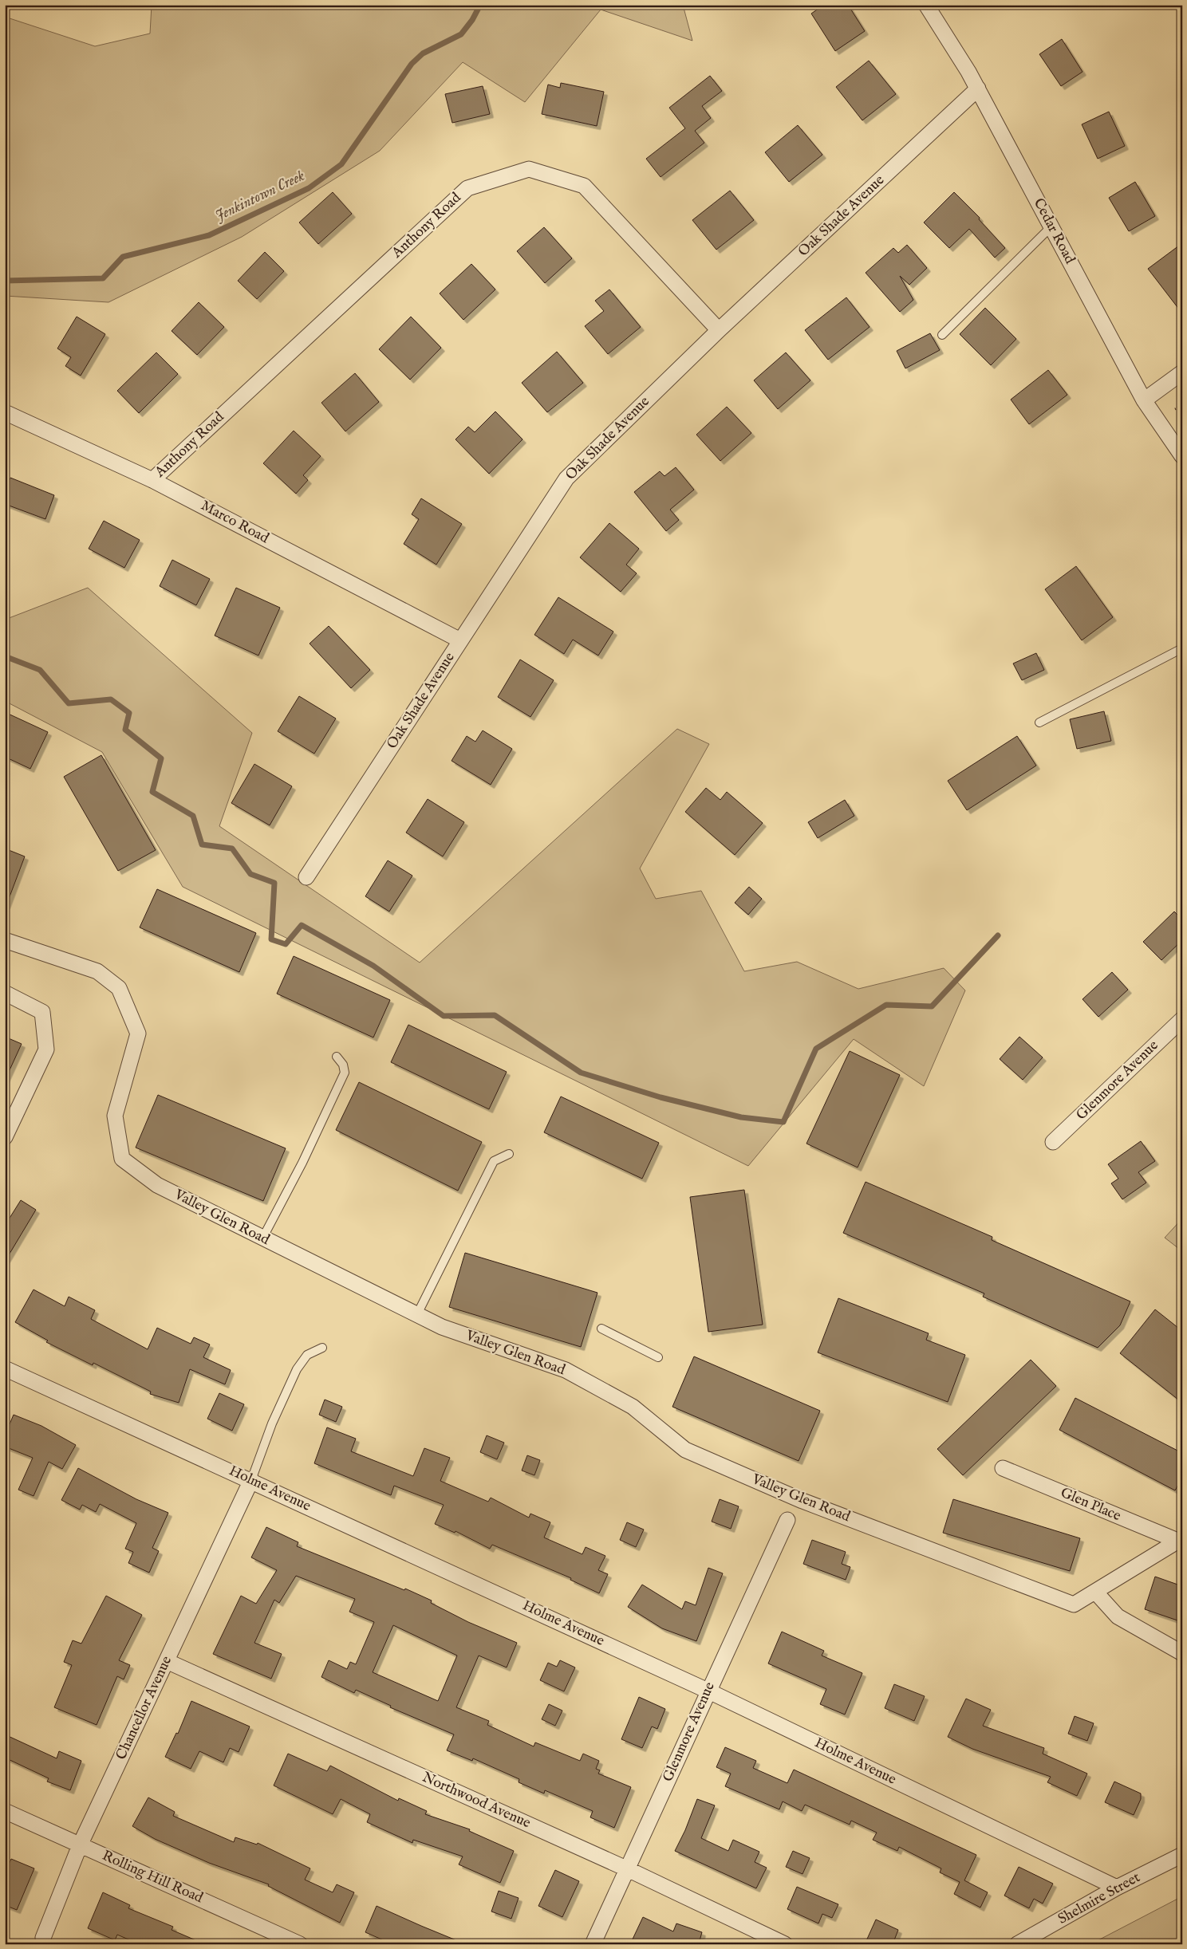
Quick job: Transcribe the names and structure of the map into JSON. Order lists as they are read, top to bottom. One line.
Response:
{"streets":{"street":["Oak Shade Avenue","Anthony Road","Cedar Road","Marco Road","Glenmore Avenue","Valley Glen Road","Holme Avenue","Glen Place","Chancellor Avenue","Northwood Avenue","Rolling Hill Road","Shelmire Street"]},"crossings":[["Oak Shade Avenue","Anthony Road"],["Oak Shade Avenue","Cedar Road"],["Oak Shade Avenue","Marco Road"],["Anthony Road","Marco Road"],["Glenmore Avenue","Holme Avenue"],["Glenmore Avenue","Northwood Avenue"],["Valley Glen Road","Glen Place"],["Holme Avenue","Chancellor Avenue"],["Holme Avenue","Shelmire Street"],["Chancellor Avenue","Northwood Avenue"],["Chancellor Avenue","Rolling Hill Road"]],"water":["Jenkintown Creek"]}
